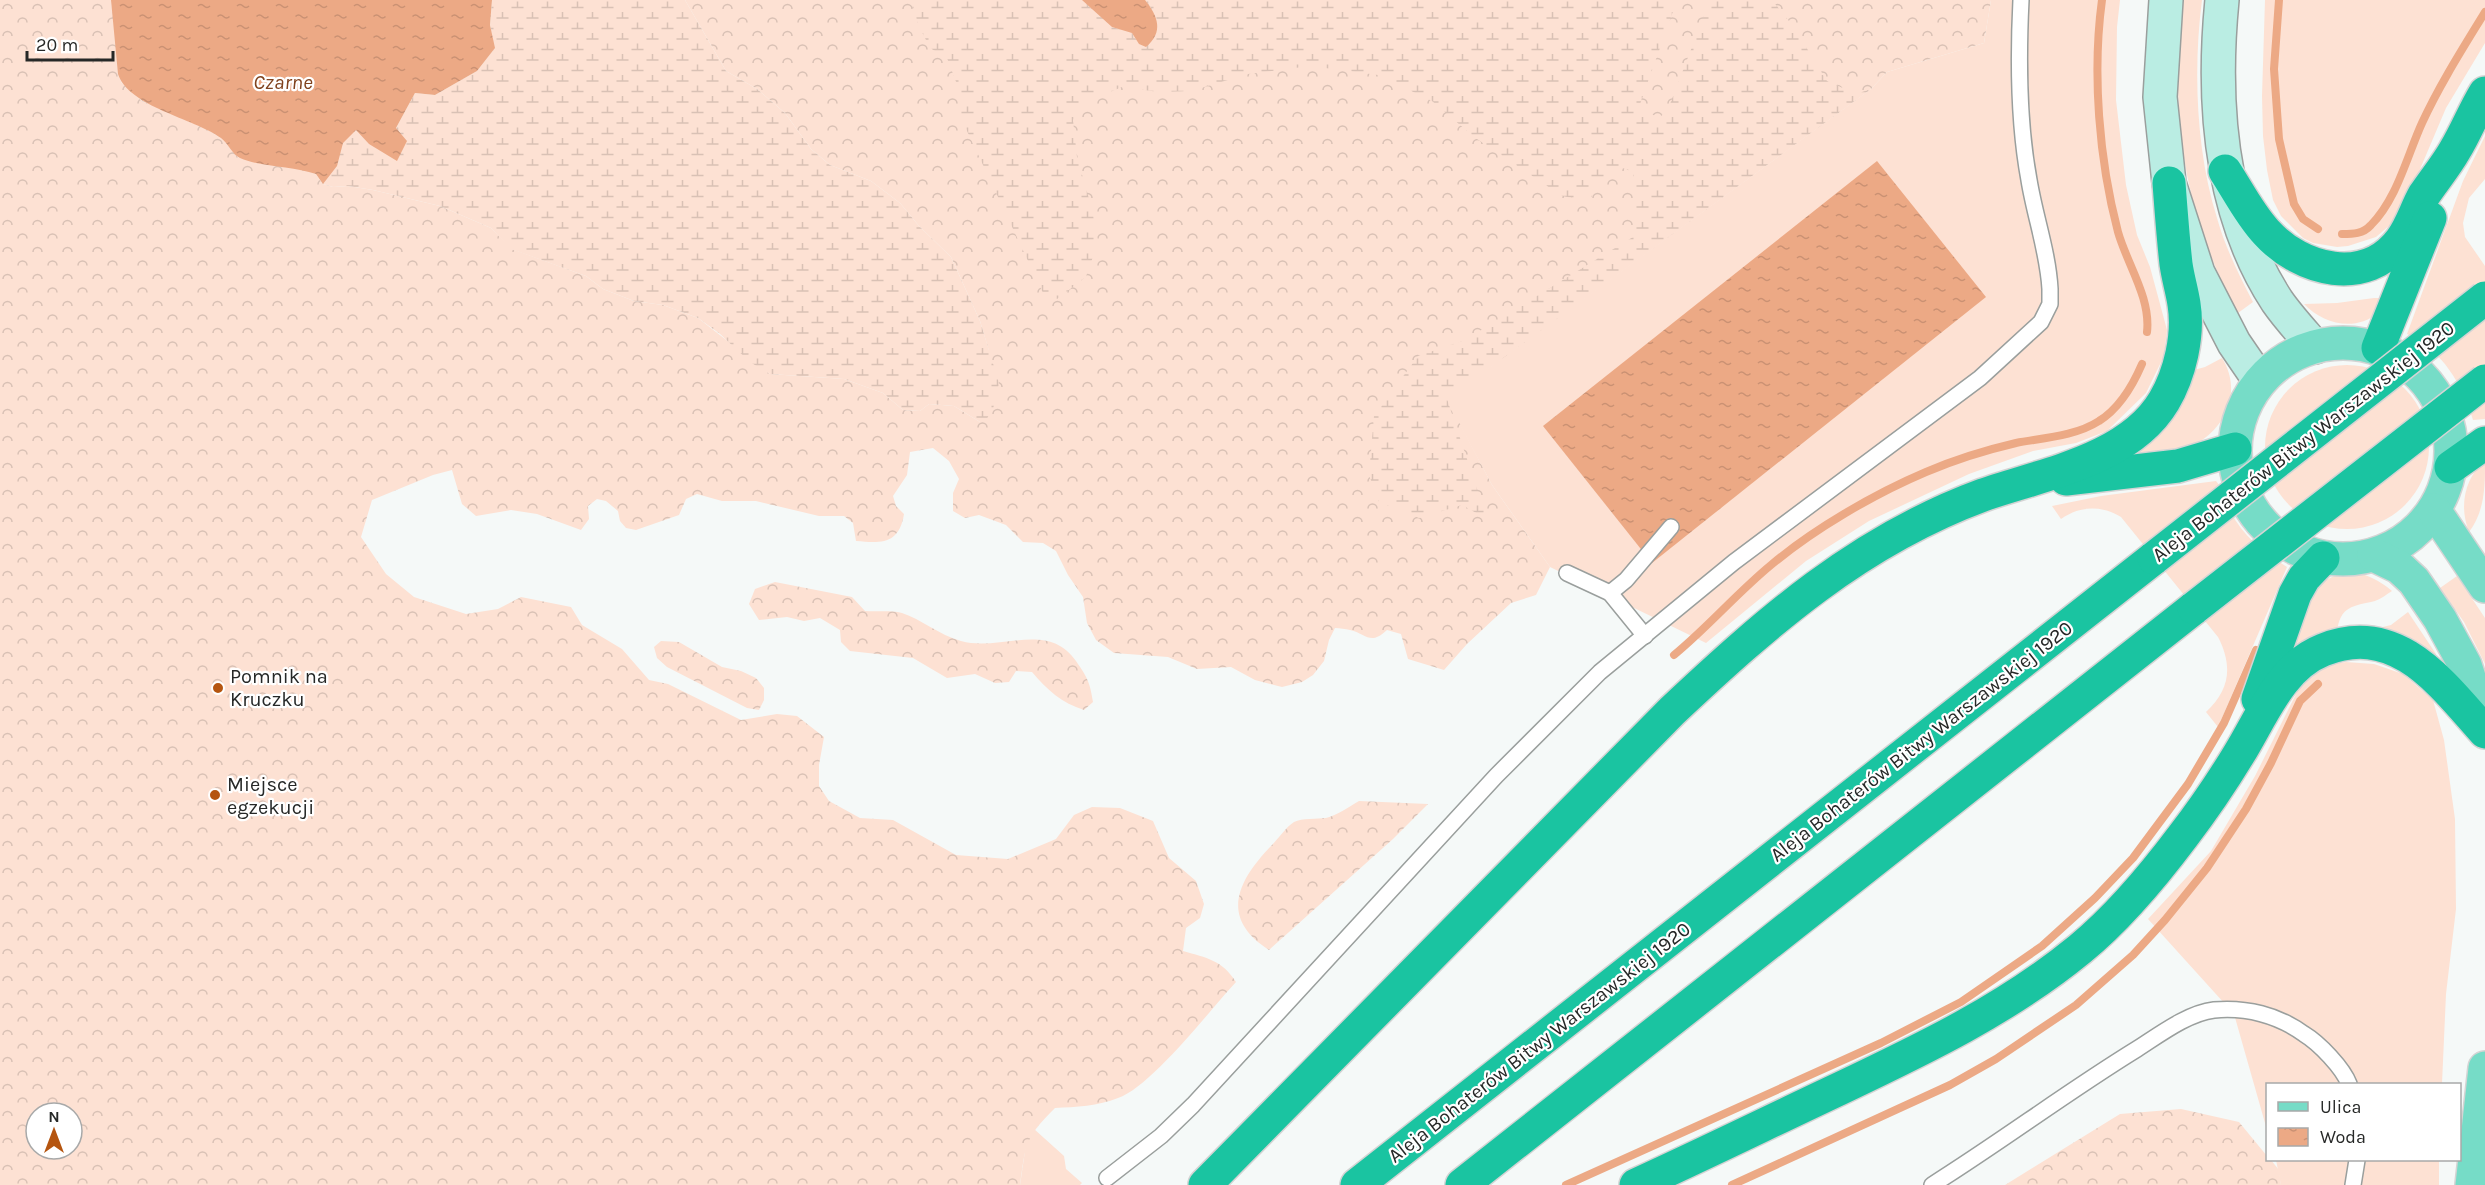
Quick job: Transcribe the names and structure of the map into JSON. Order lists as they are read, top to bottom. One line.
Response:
{"streets":{"highway":["Aleja Bohaterów Bitwy Warszawskiej 1920"]},"water":["Czarne"],"places":["Pomnik na Kruczku","Miejsce egzekucji"],"legend":["Ulica","Woda"],"scale_bar":"20 m","north":"top"}
